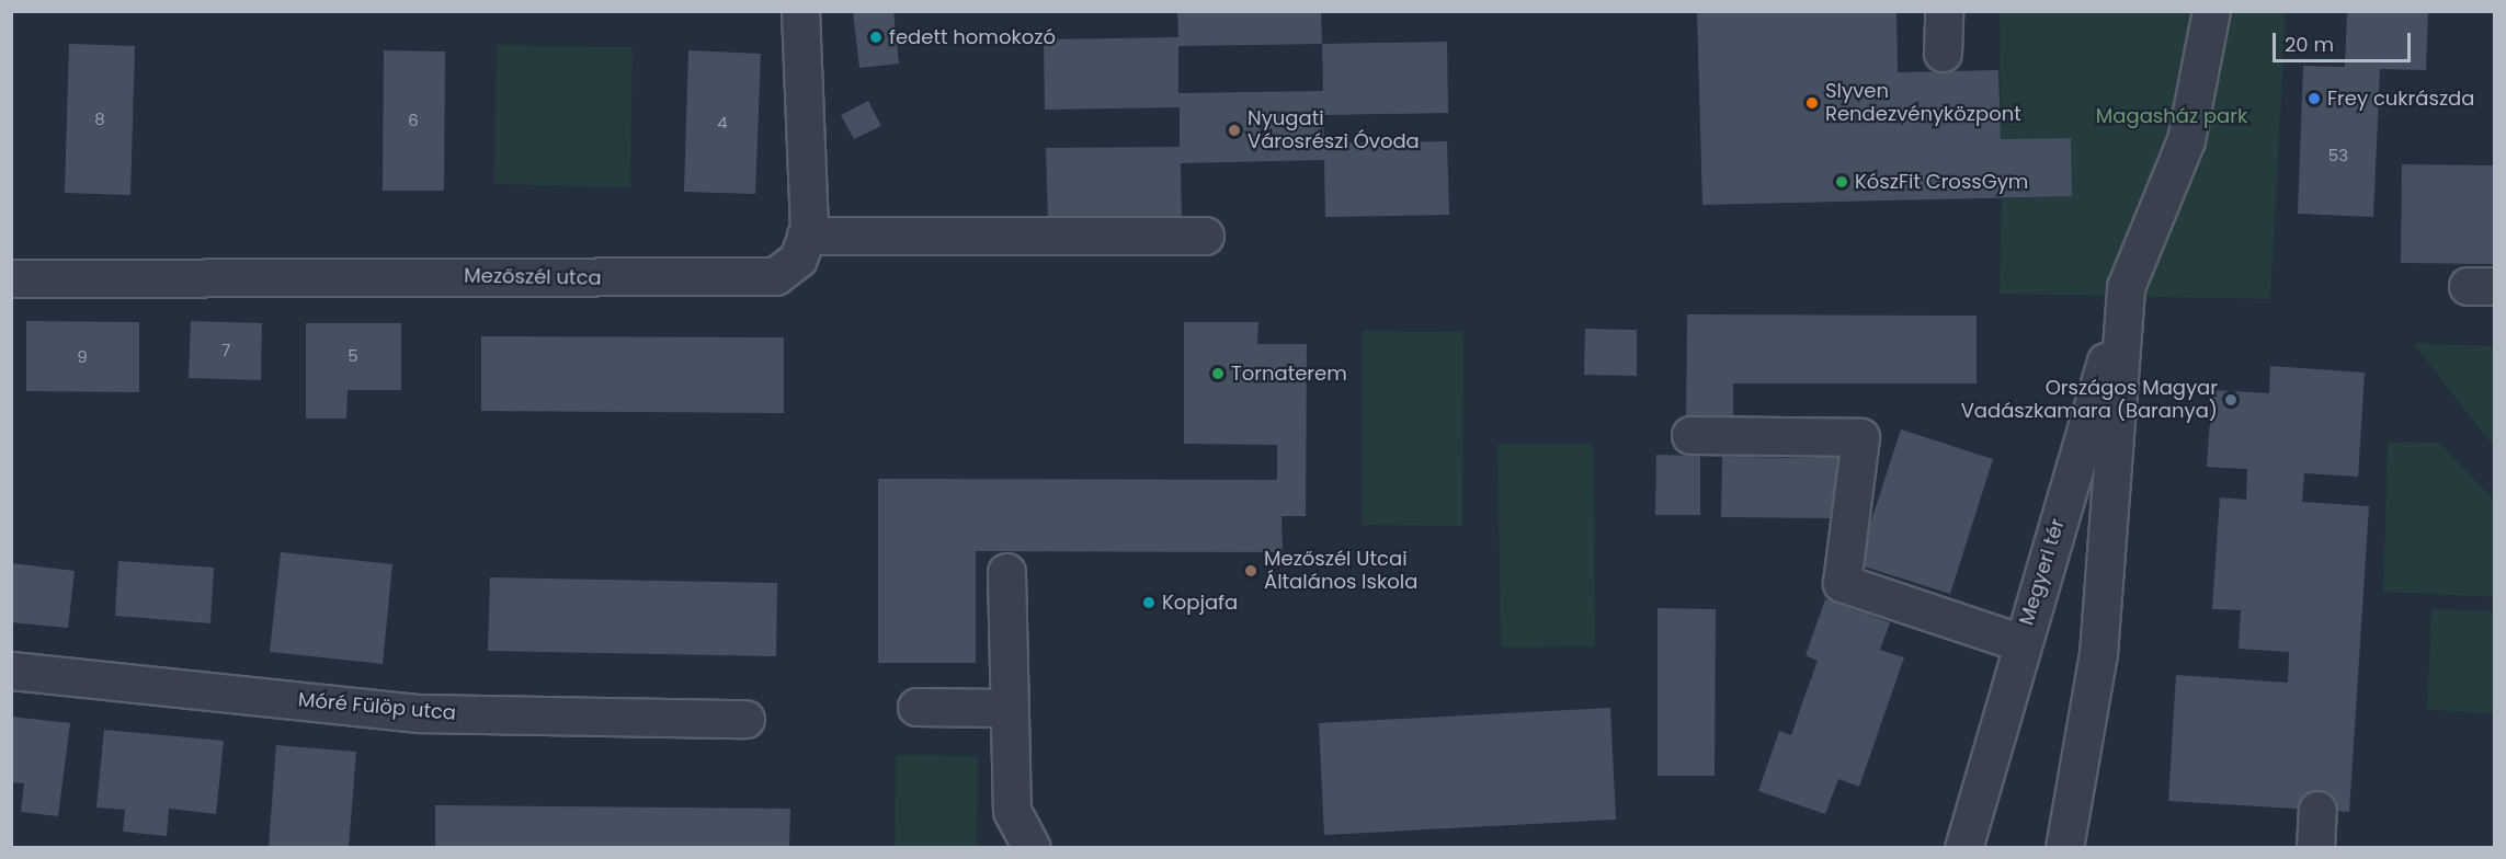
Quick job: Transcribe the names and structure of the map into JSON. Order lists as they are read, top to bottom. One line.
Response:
{"streets":{"street":["Mezőszél utca","Megyeri tér","Móré Fülöp utca"]},"parks":["Magasház park"],"places":["fedett homokozó","Frey cukrászda","Slyven Rendezvényközpont","Nyugati Városrészi Óvoda","KószFit CrossGym","Tornaterem","Országos Magyar Vadászkamara (Baranya)","Mezőszél Utcai Általános Iskola","Kopjafa"],"house_numbers":["8","6","4","53","7","5","9"],"scale_bar":"20 m"}
